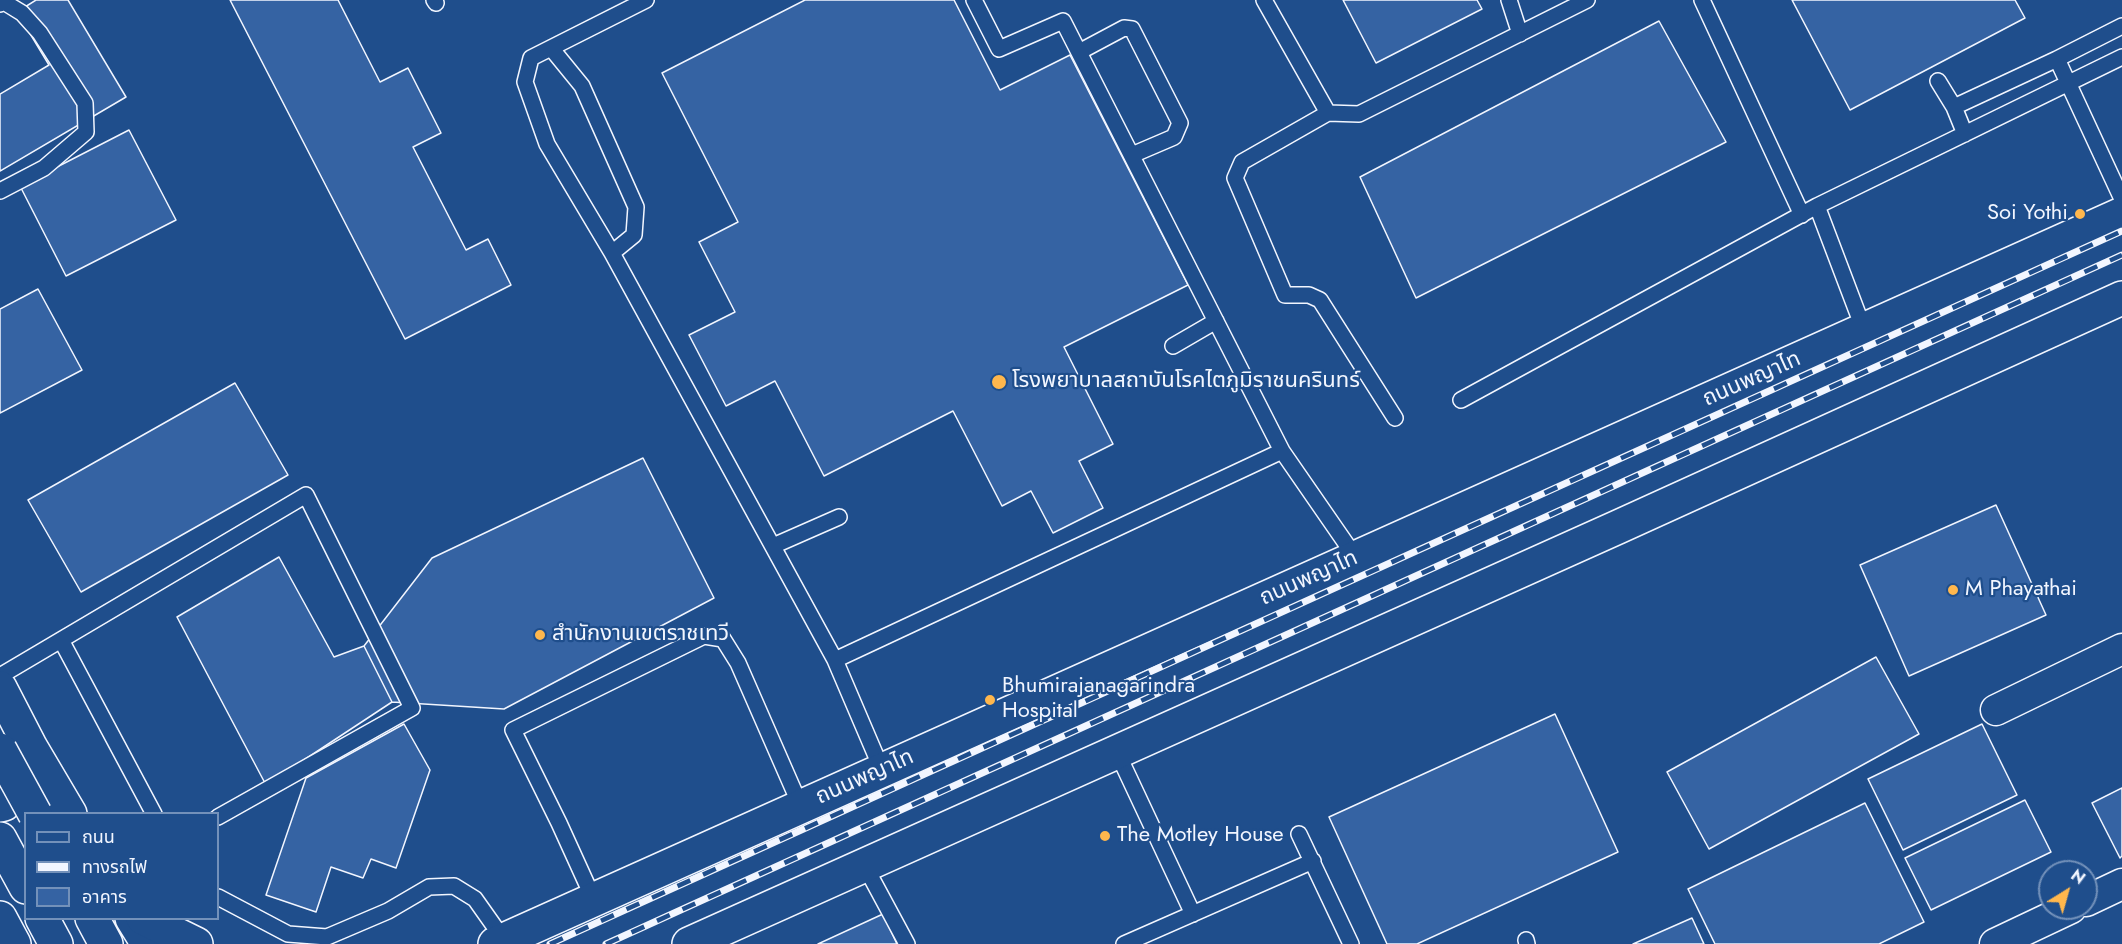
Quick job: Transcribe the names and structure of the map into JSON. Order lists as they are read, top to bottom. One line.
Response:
{"streets":{"main road":["ถนนพญาไท"]},"places":["Soi Yothi","โรงพยาบาลสถาบันโรคไตภูมิราชนครินทร์","M Phayathai","สำนักงานเขตราชเทวี","Bhumirajanagarindra Hospital","The Motley House"],"legend":["ถนน","ทางรถไฟ","อาคาร"],"north":"top right"}
